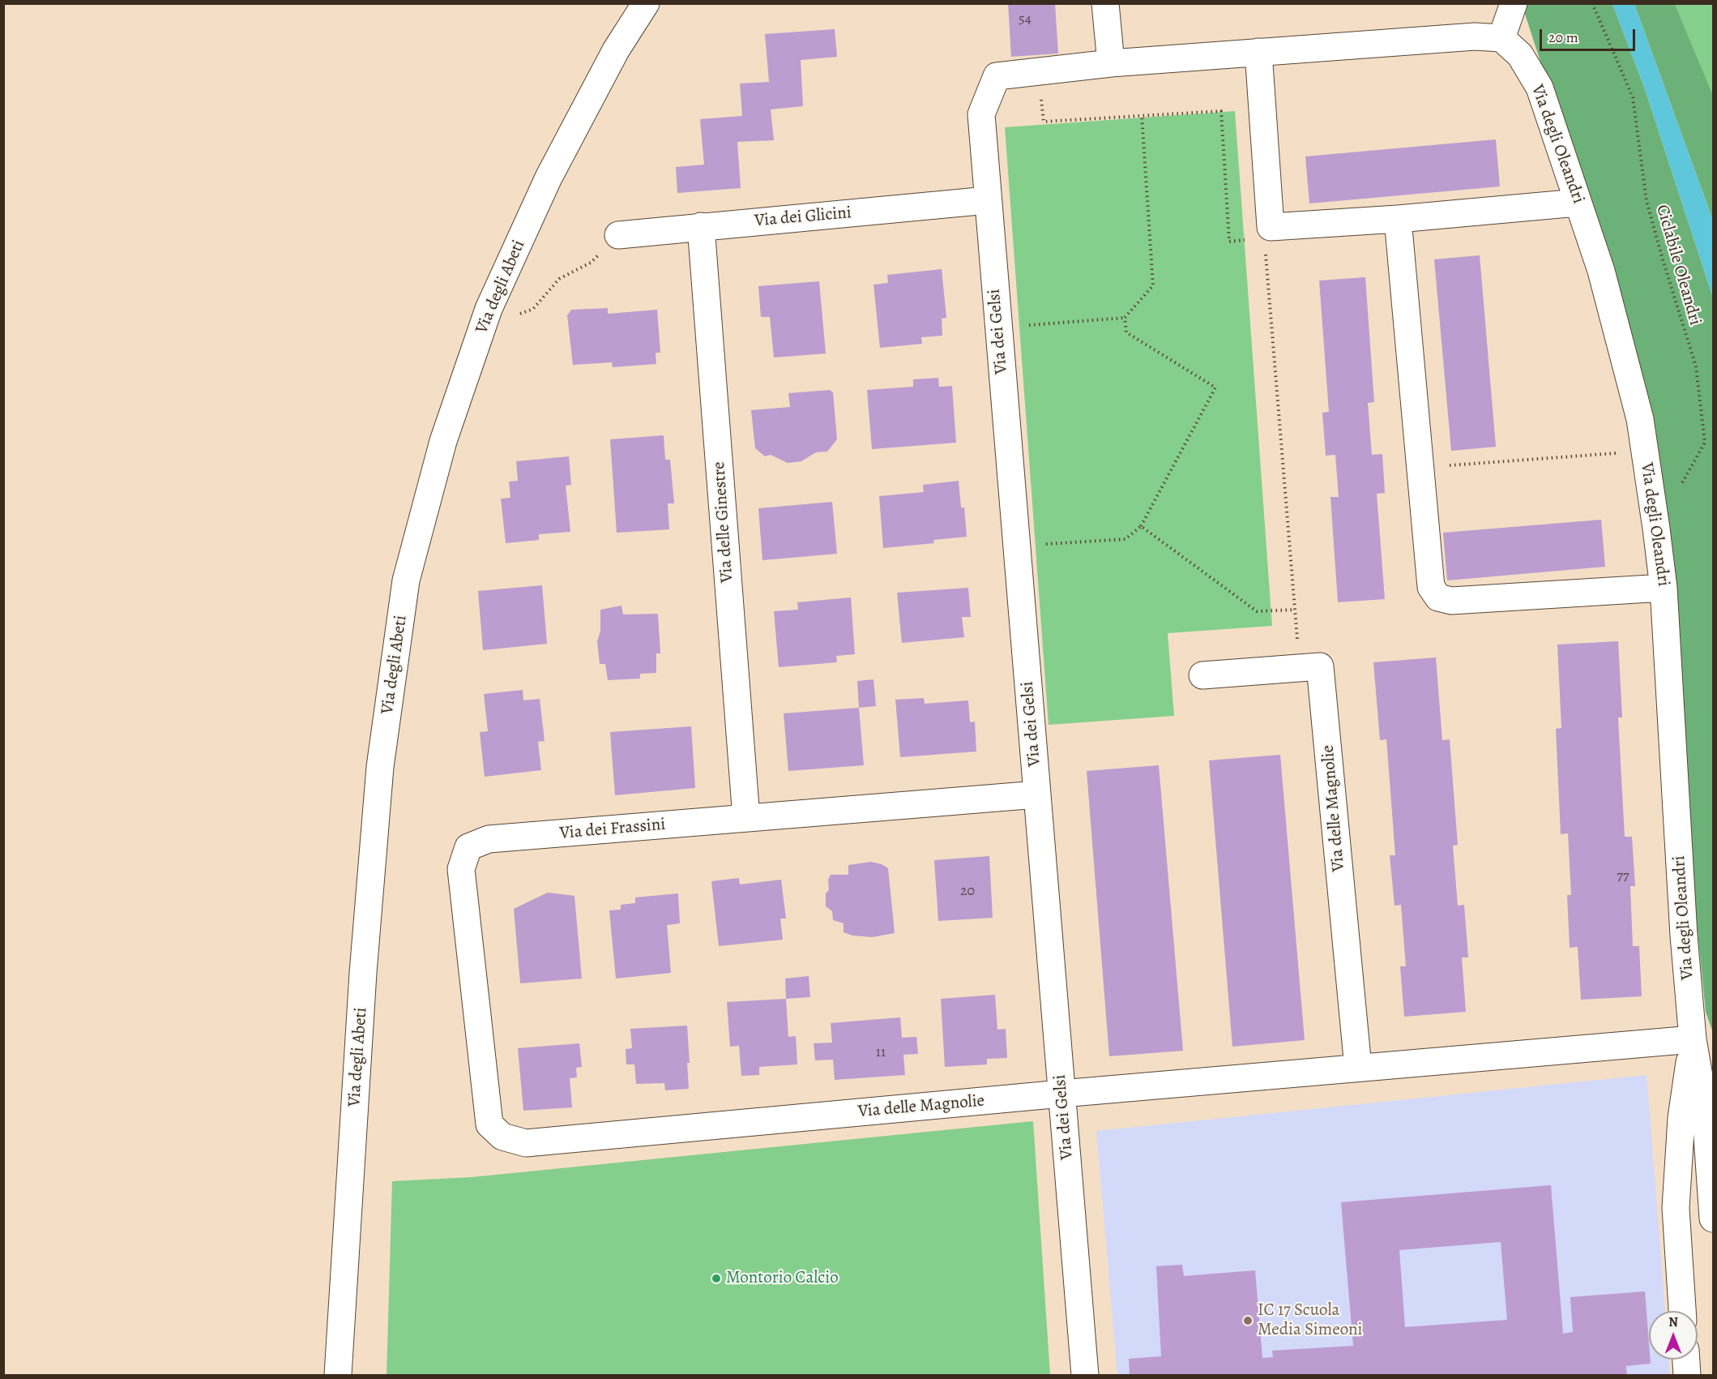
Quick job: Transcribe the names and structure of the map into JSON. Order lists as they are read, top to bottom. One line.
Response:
{"streets":{"street":["Via degli Oleandri","Via dei Glicini","Via degli Abeti","Via dei Gelsi","Via delle Ginestre","Via delle Magnolie","Via dei Frassini"],"path":["Ciclabile Oleandri"]},"crossings":[["Via degli Oleandri","Via delle Magnolie"],["Via dei Glicini","Via dei Gelsi"],["Via dei Glicini","Via delle Ginestre"],["Via dei Gelsi","Via delle Magnolie"],["Via dei Gelsi","Via dei Frassini"],["Via delle Ginestre","Via dei Frassini"],["Via delle Magnolie","Via dei Frassini"]],"places":["Montorio Calcio","IC 17 Scuola Media Simeoni"],"house_numbers":["54","77","20","11"],"scale_bar":"20 m","north":"top"}
